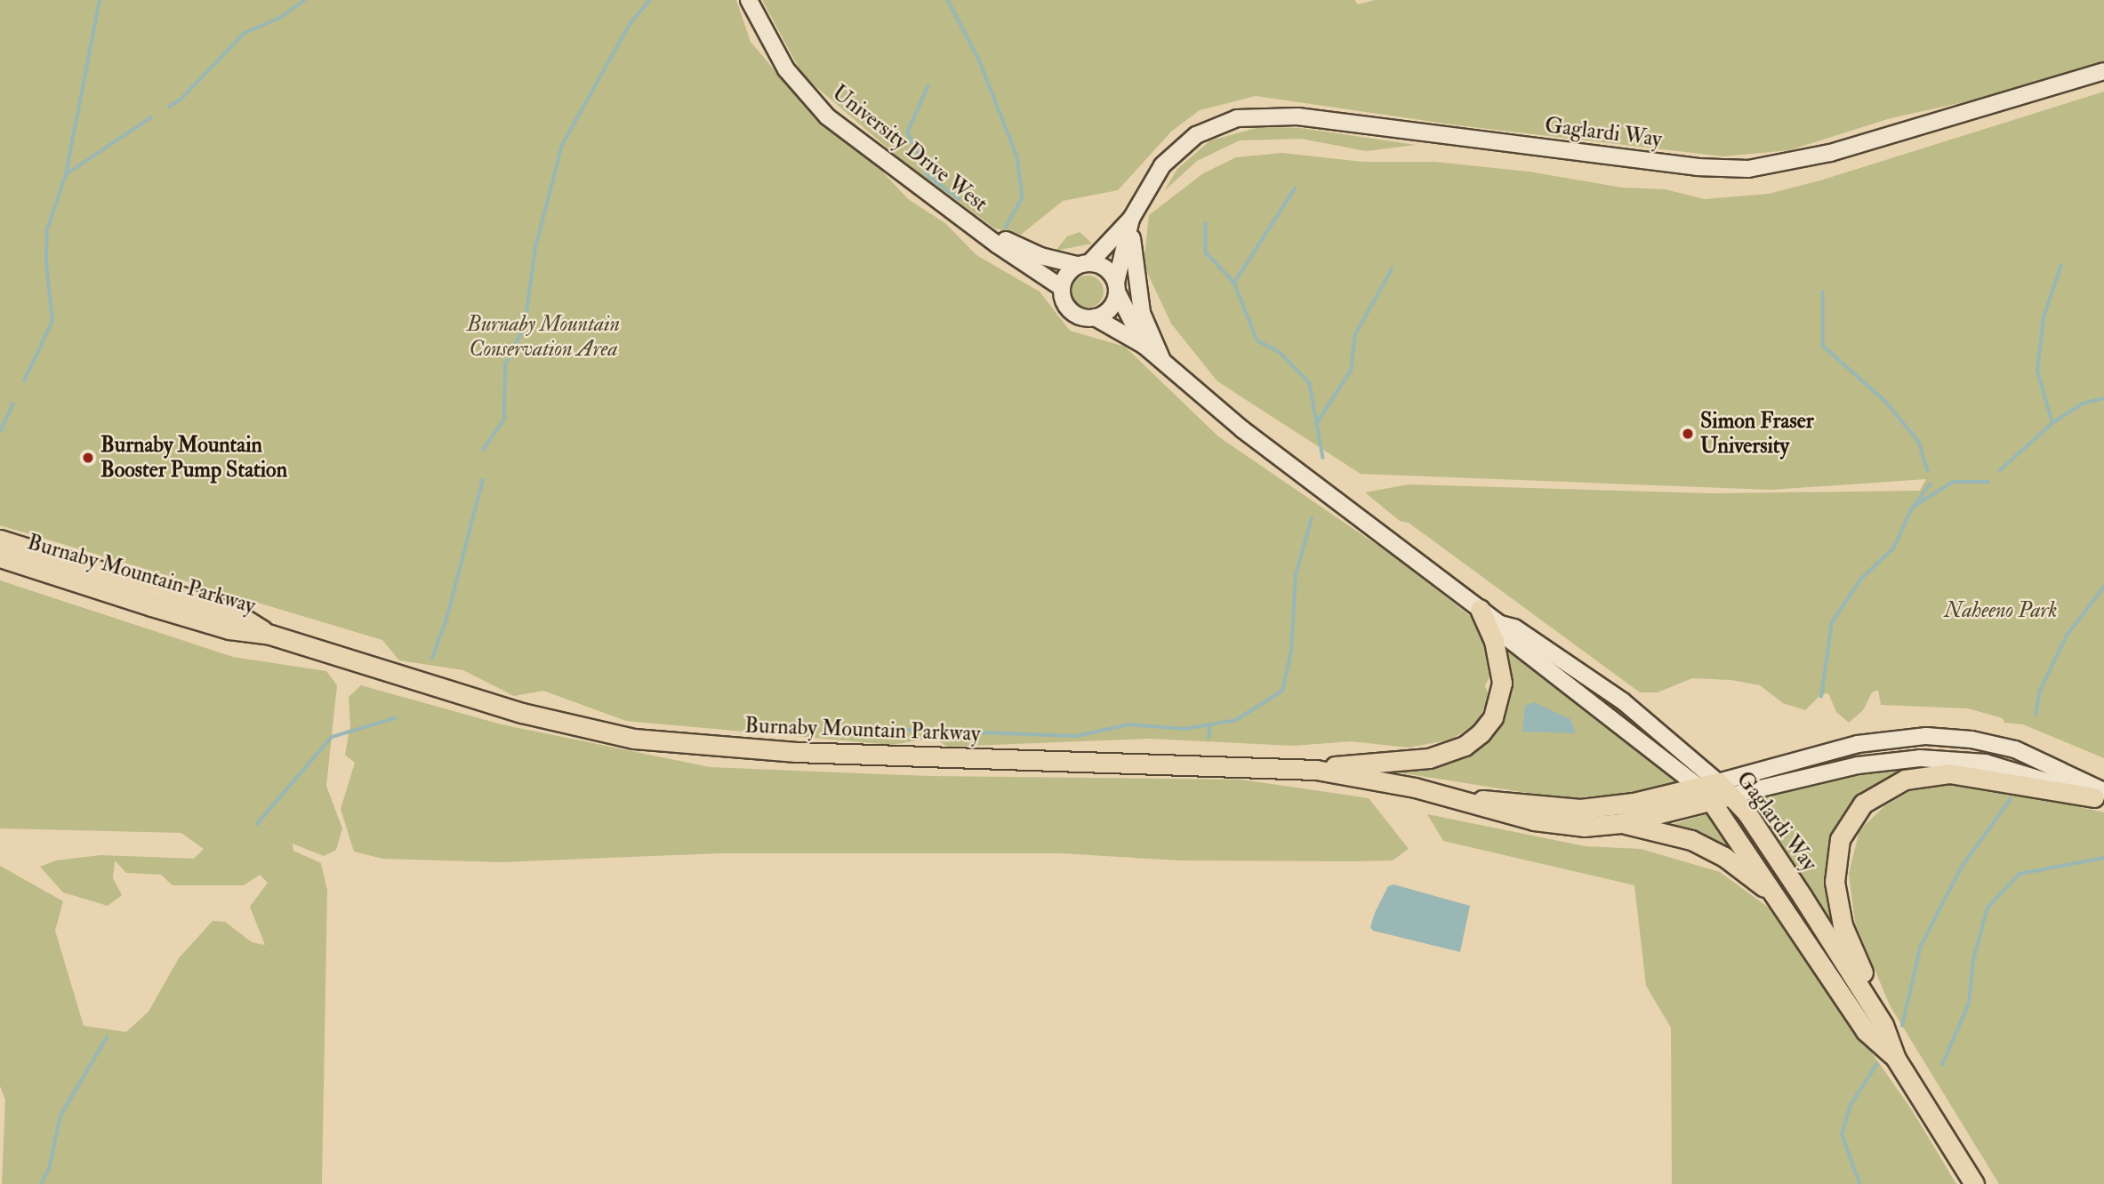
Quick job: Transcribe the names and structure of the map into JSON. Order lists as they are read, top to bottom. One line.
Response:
{"streets":{"main road":["Gaglardi Way","Burnaby Mountain Parkway"],"street":["University Drive West"]},"crossings":[["Gaglardi Way","University Drive West"],["Gaglardi Way","Burnaby Mountain Parkway"]],"parks":["Burnaby Mountain Conservation Area","Naheeno Park"],"places":["Simon Fraser University","Burnaby Mountain Booster Pump Station"]}
